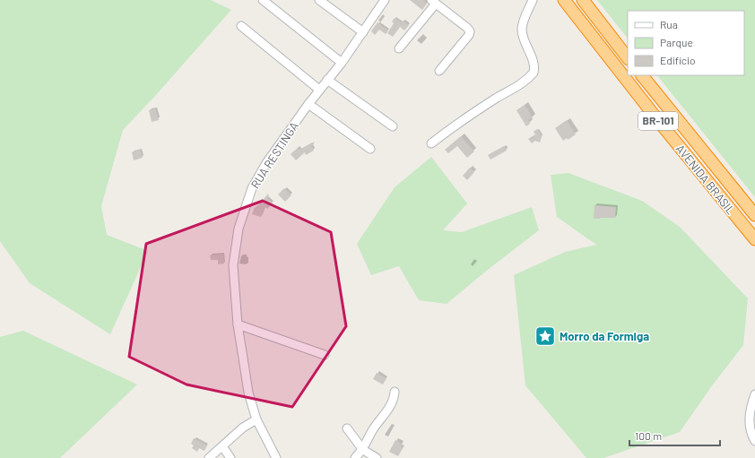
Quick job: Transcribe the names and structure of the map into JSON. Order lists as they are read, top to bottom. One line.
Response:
{"streets":{"highway":["BR-101","AVENIDA BRASIL"],"street":["RUA RESTINGA"]},"places":{"place":["Morro da Formiga"]},"legend":["Rua","Parque","Edifício"],"scale_bar":"100 m"}
